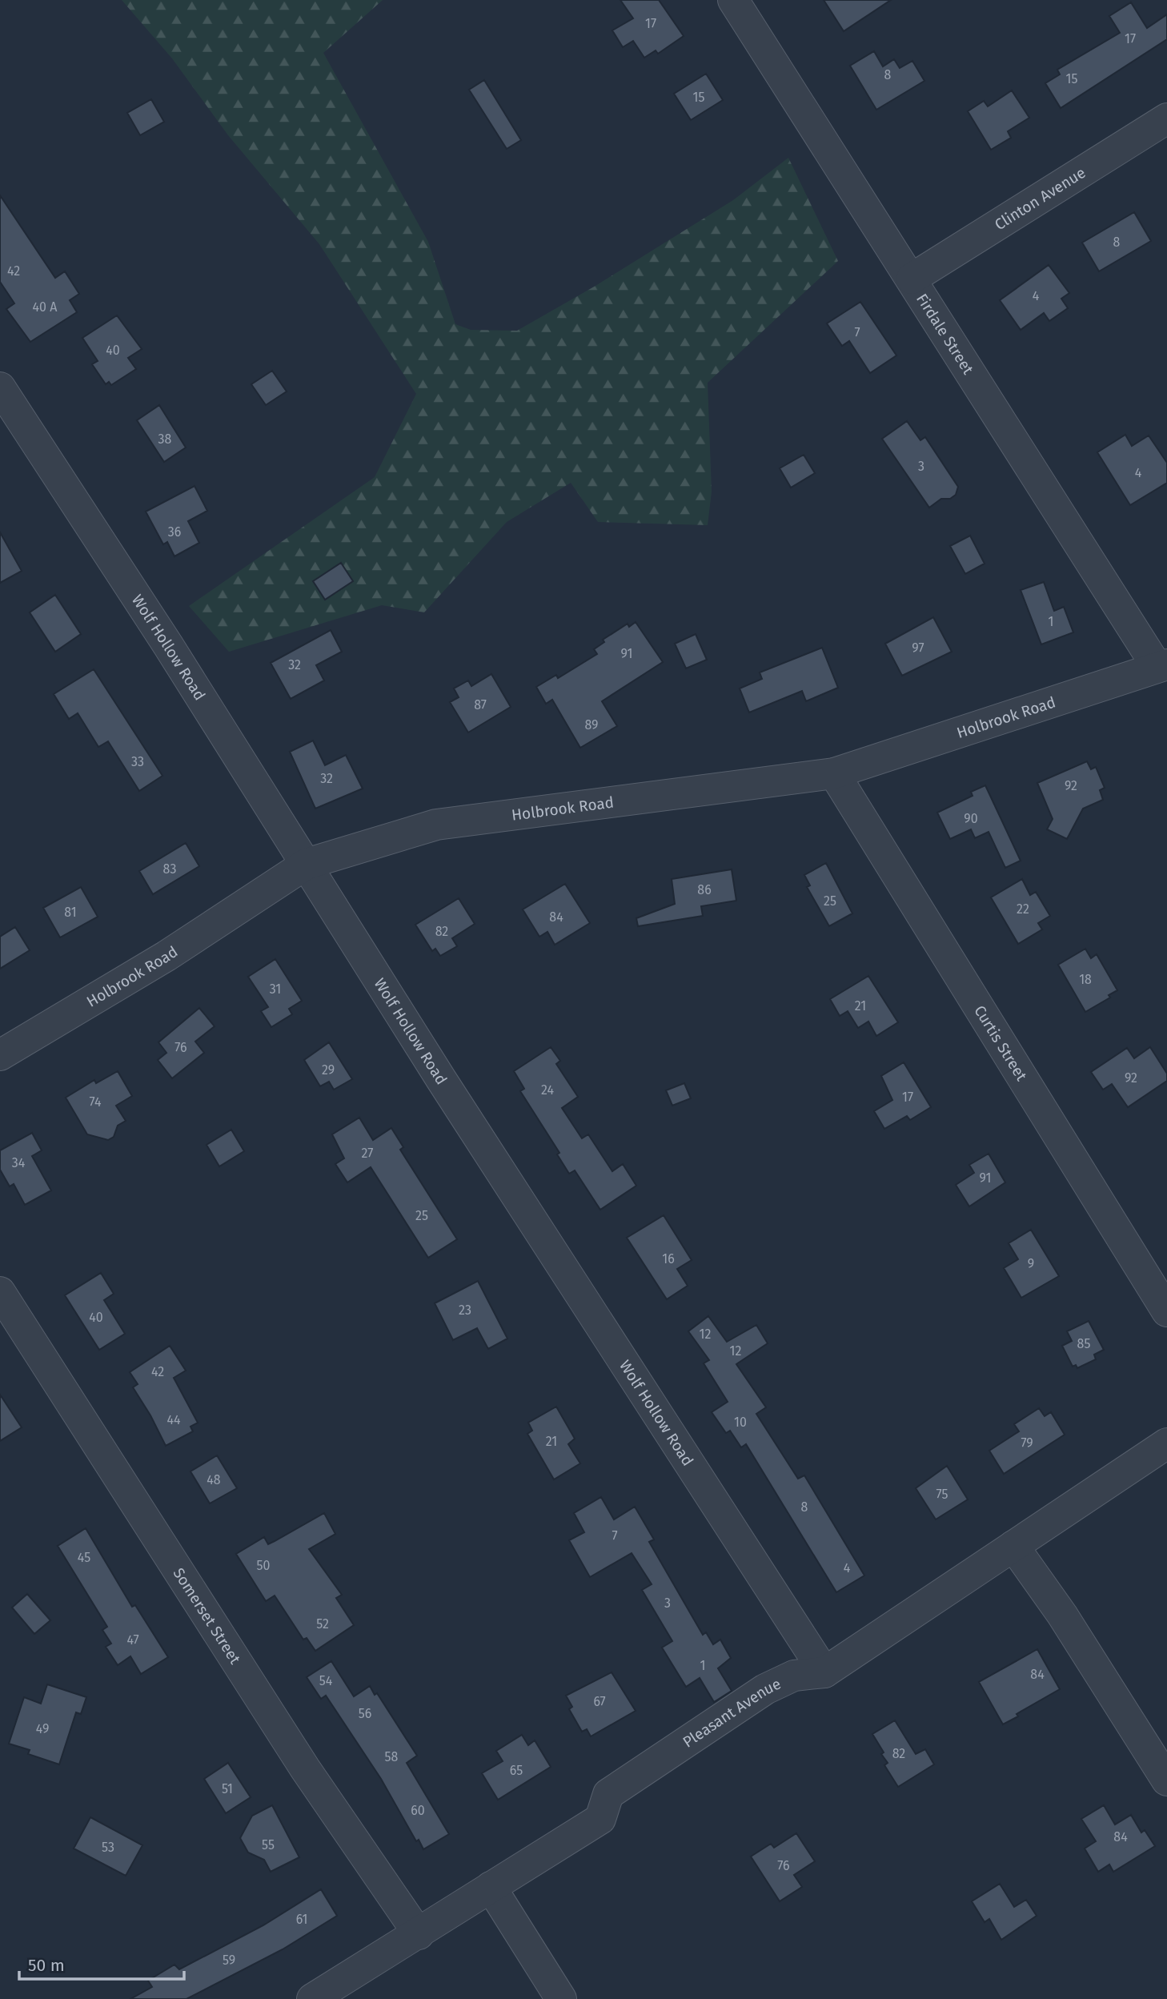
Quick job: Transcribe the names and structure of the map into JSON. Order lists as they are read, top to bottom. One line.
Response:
{"streets":{"street":["Clinton Avenue","Firdale Street","Wolf Hollow Road","Holbrook Road","Curtis Street","Somerset Street","Pleasant Avenue"]},"crossings":[["Clinton Avenue","Firdale Street"],["Firdale Street","Holbrook Road"],["Wolf Hollow Road","Holbrook Road"],["Wolf Hollow Road","Pleasant Avenue"],["Holbrook Road","Curtis Street"],["Somerset Street","Pleasant Avenue"]],"house_numbers":["17","17","8","15","15","8","42","4","40 A","7","40","38","3","4","36","1","97","91","32","87","89","33","32","92","90","83","86","25","22","81","84","82","18","31","21","76","29","92","24","17","74","27","34","91","25","16","9","23","40","12","85","12","42","44","10","21","79","48","75","8","7","45","50","4","3","52","47","1","84","54","67","56","49","82","58","65","51","60","84","55","53","76","61","59"],"scale_bar":"50 m"}
